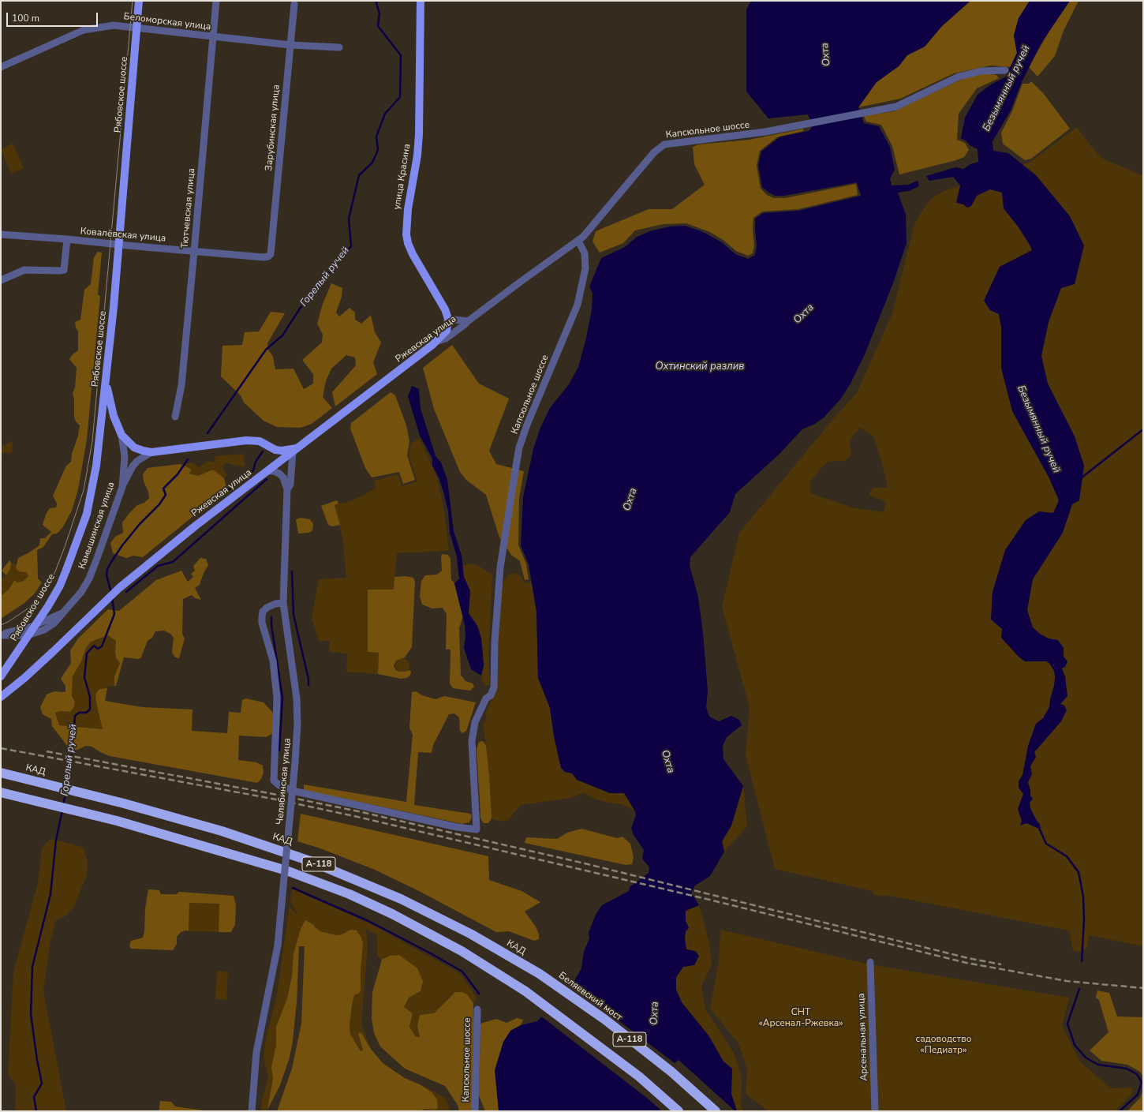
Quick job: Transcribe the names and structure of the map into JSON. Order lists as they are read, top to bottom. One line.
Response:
{"streets":{"highway":["КАД","А-118","Беляевский мост"],"main road":["Рябовское шоссе","улица Красина","Ржевская улица"],"street":["Беломорская улица","Зарубинская улица","Капсюльное шоссе","Тютчевская улица","Ковалёвская улица","Камышинская улица","Челябинская улица","Арсенальная улица"]},"crossings":[["Беломорская улица","Рябовское шоссе"],["Беломорская улица","Зарубинская улица"],["Беломорская улица","Тютчевская улица"],["Рябовское шоссе","Ковалёвская улица"],["Зарубинская улица","Ковалёвская улица"],["Капсюльное шоссе","Ржевская улица"],["Капсюльное шоссе","Челябинская улица"],["Тютчевская улица","Ковалёвская улица"],["Ржевская улица","Челябинская улица"],["КАД","Беляевский мост"]],"water":["Охта","Безымянный ручей","Горелый ручей","Охтинский разлив"],"parks":["СНТ «Арсенал-Ржевка»","садоводство «Педиатр»"],"scale_bar":"100 m"}
